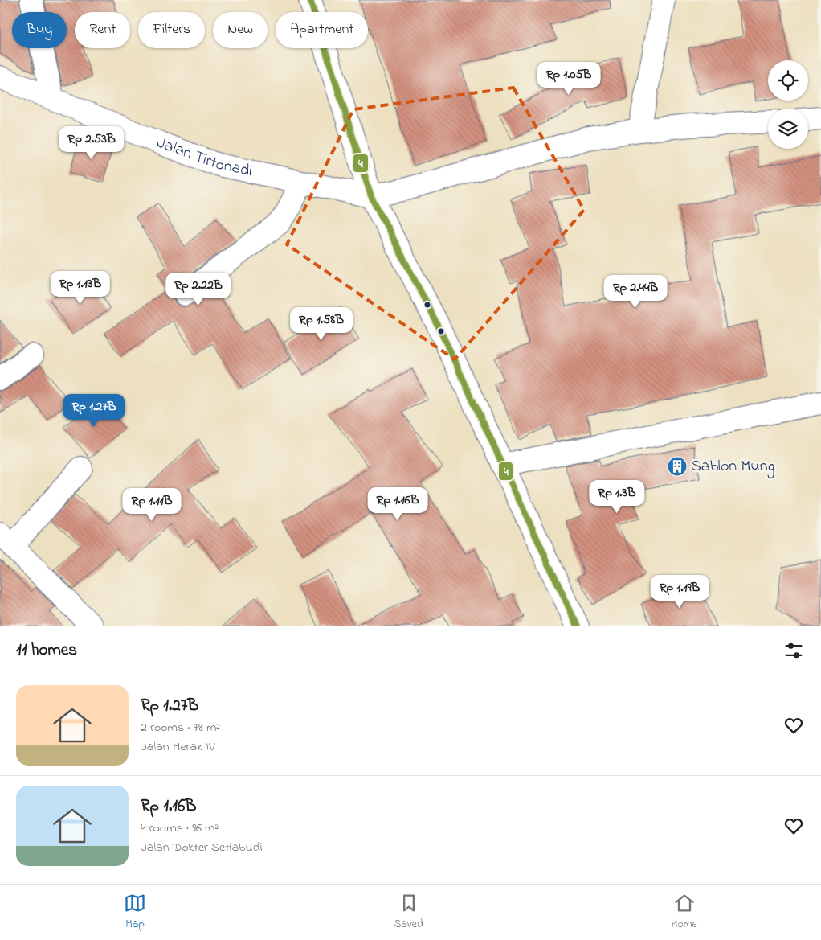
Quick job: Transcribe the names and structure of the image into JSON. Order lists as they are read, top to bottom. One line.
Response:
{"streets":{"street":["Jalan Tirtonadi"]},"places":{"building":["Sablon Mung"]},"lines":["transit line 4"],"page":{"chip":["Buy","Rent","Filters","New","Apartment"],"price":["Rp 1.05B","Rp 2.53B","Rp 1.13B","Rp 2.22B","Rp 2.44B","Rp 1.58B","Rp 1.27B","Rp 1.3B","Rp 1.16B","Rp 1.11B","Rp 1.19B"],"heading":"11 homes","list":[{"name":"Rp 1.27B","note":"2 rooms · 78 m² · Jalan Merak IV"},{"name":"Rp 1.16B","note":"4 rooms · 96 m² · Jalan Dokter Setiabudi"}],"tabs":["Map","Saved","Home"]}}
